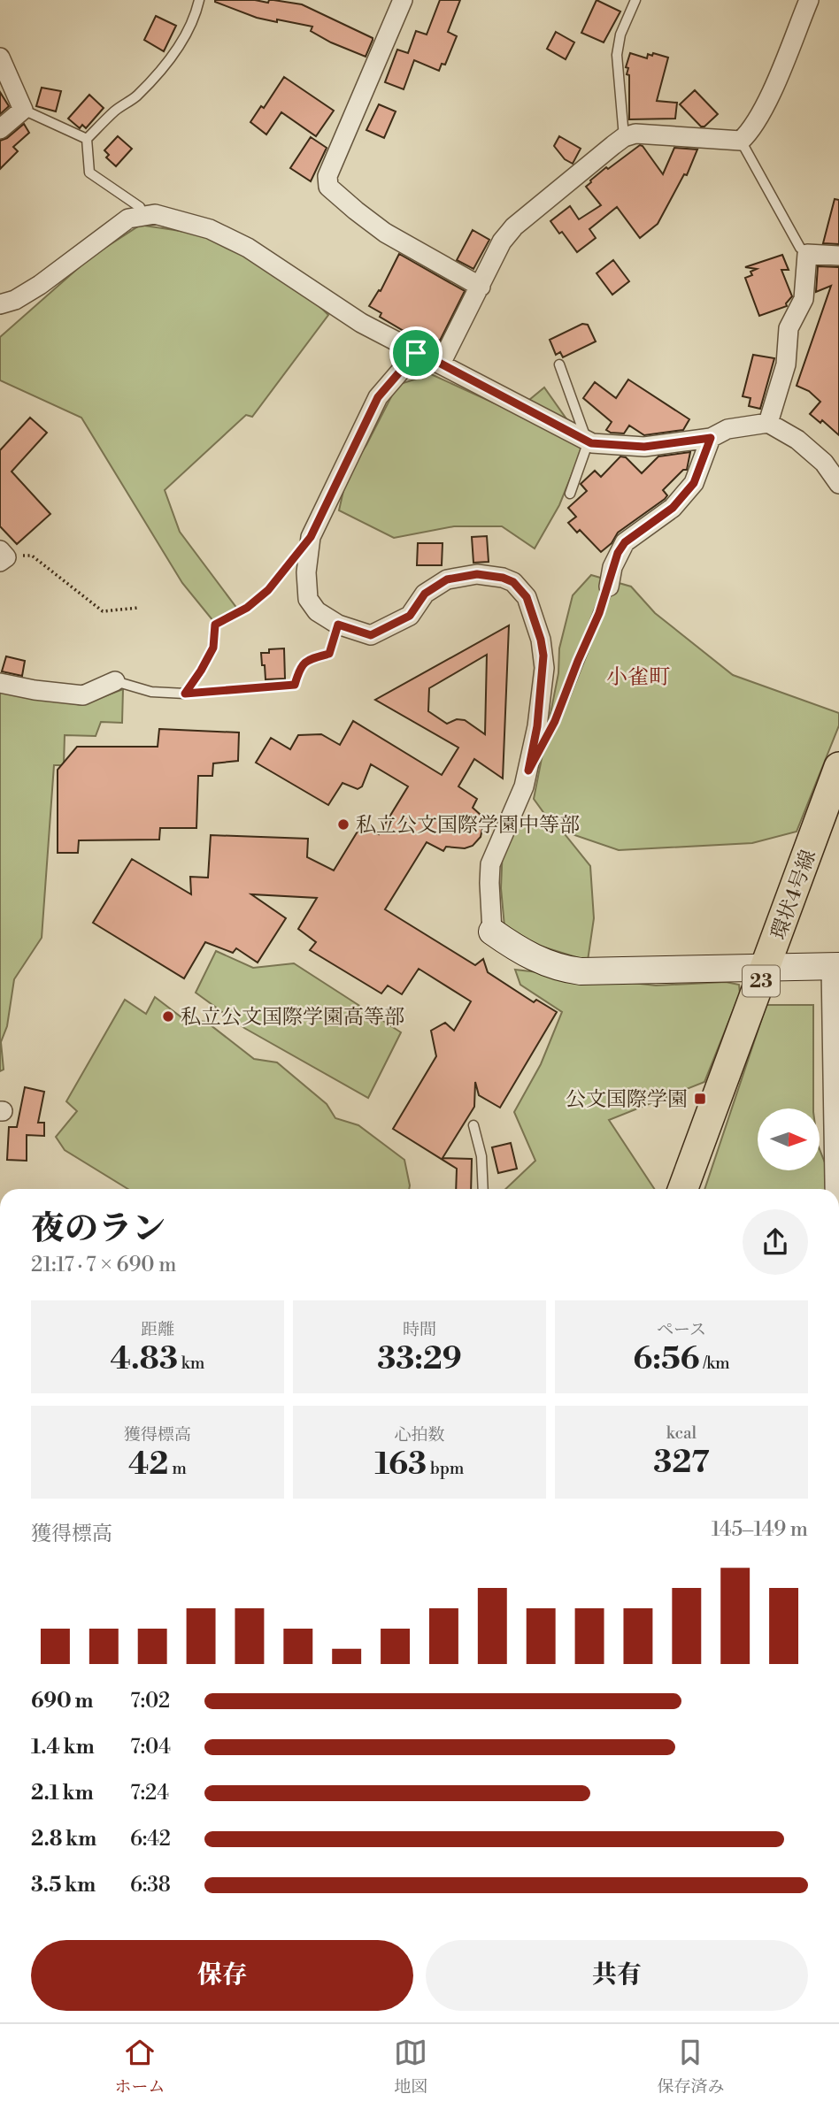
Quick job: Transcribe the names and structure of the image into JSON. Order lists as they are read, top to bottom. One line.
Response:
{"streets":{"main road":["環状4号線","23"]},"districts":["小雀町"],"places":{"other":["私立公文国際学園中等部","私立公文国際学園高等部"],"transit":["公文国際学園"]},"north":"right","page":{"heading":["夜のラン","21:17 · 7 × 690 m"],"stats":[["距離","4.83 km"],["時間","33:29"],["ペース","6:56 /km"],["獲得標高","42 m"],["心拍数","163 bpm"],["kcal","327"]],"chart":["獲得標高","145–149 m"],"list":[{"name":"690 m","note":"7:02"},{"name":"1.4 km","note":"7:04"},{"name":"2.1 km","note":"7:24"},{"name":"2.8 km","note":"6:42"},{"name":"3.5 km","note":"6:38"}],"buttons":["保存","共有"],"tabs":["ホーム","地図","保存済み"]}}
